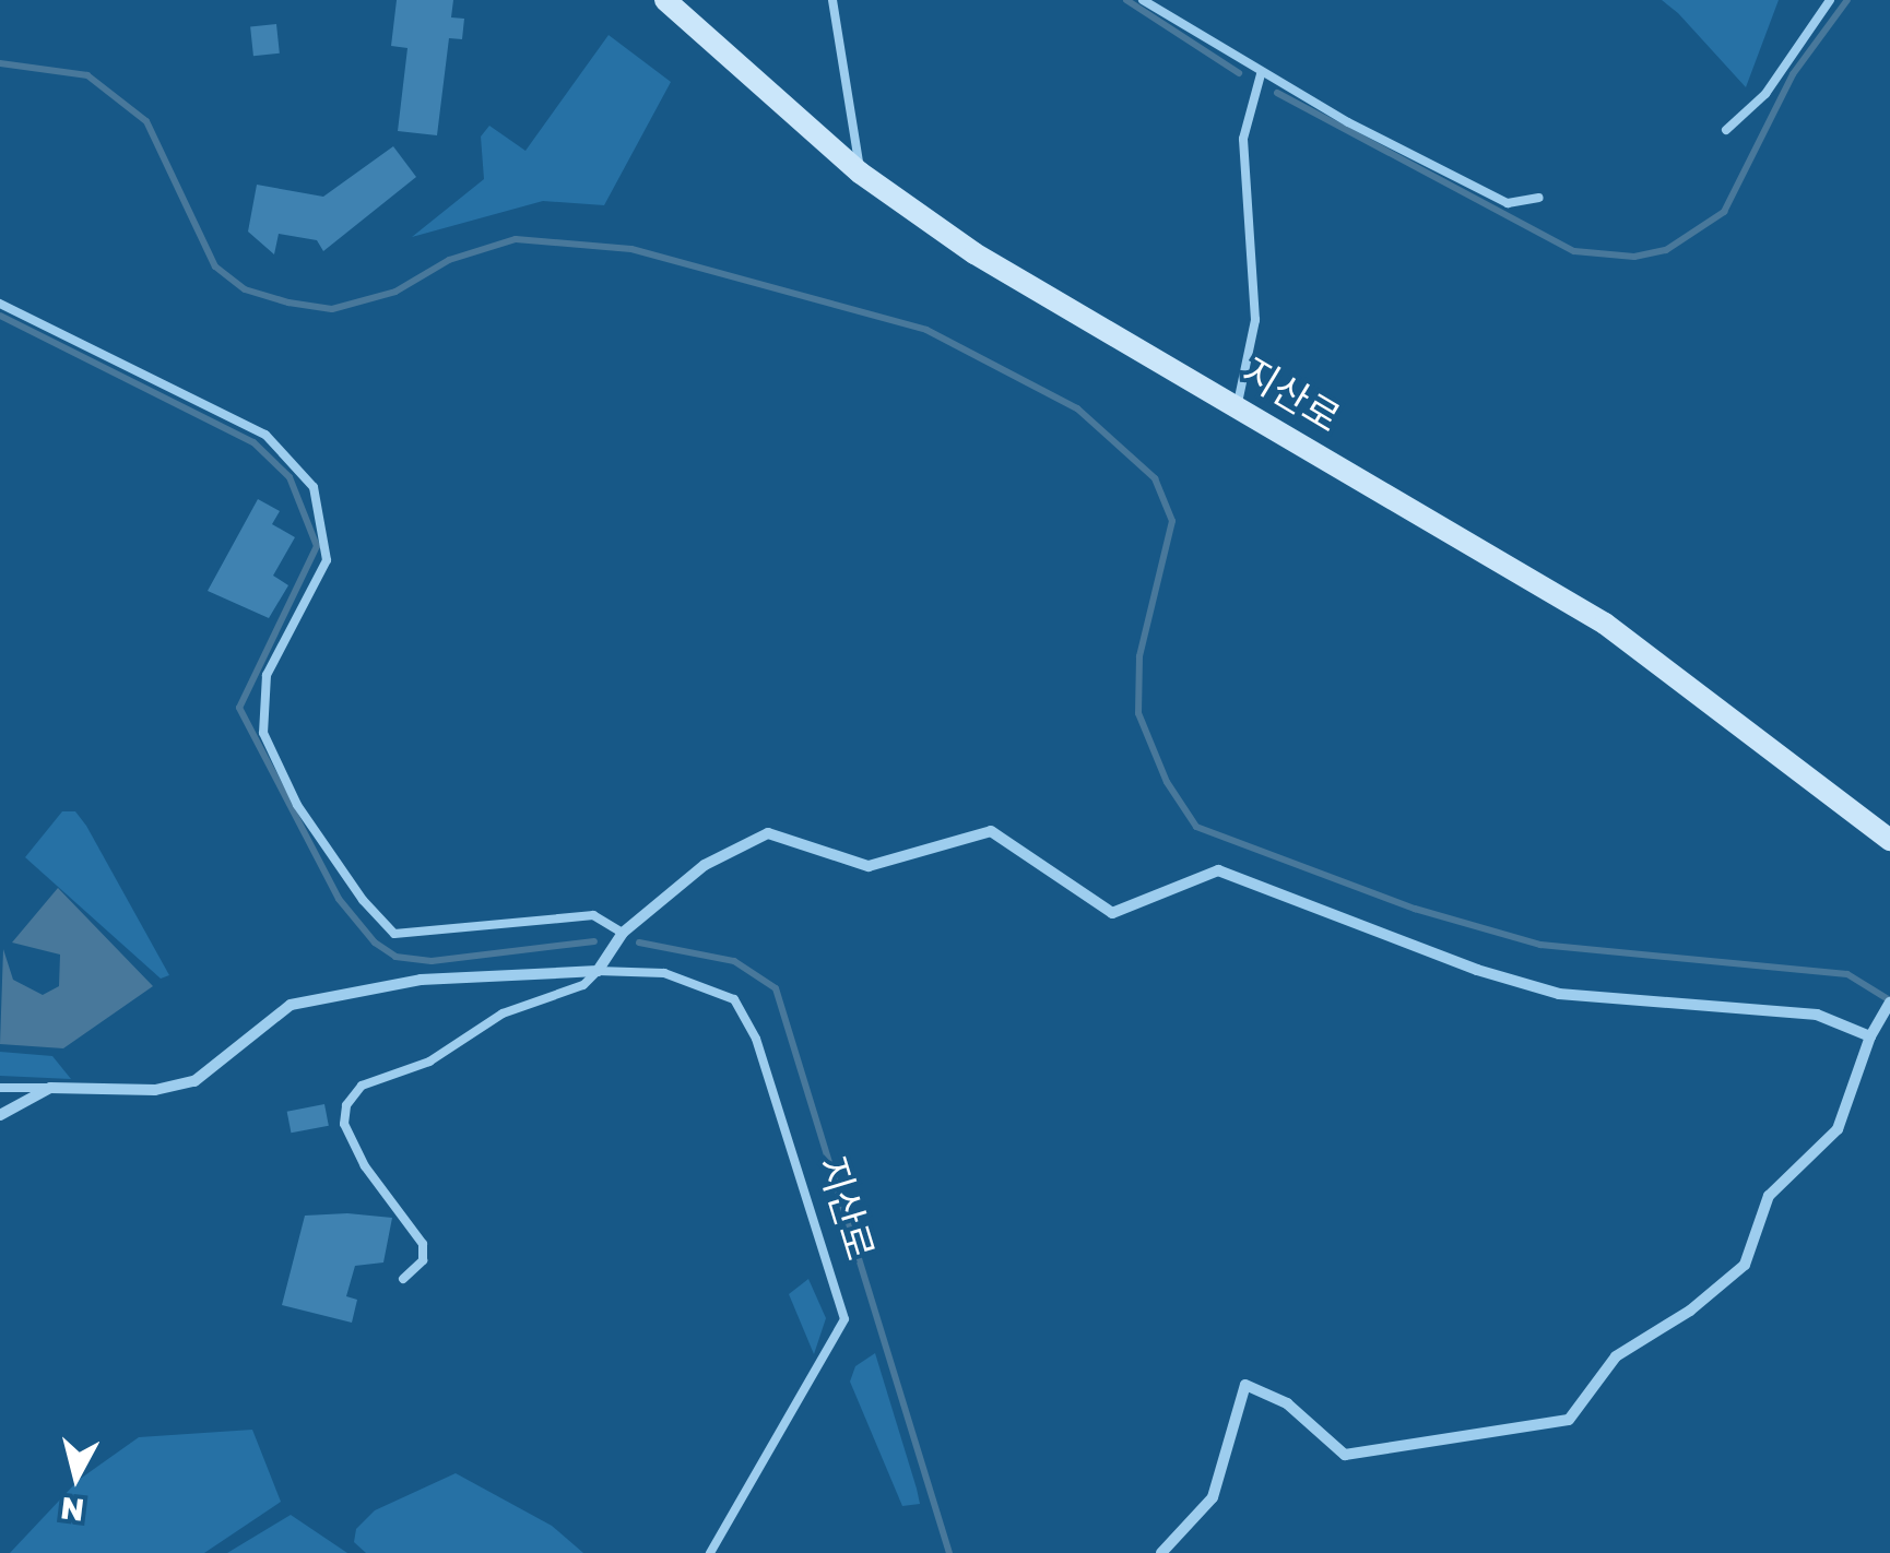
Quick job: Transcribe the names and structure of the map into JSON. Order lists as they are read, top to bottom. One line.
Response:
{"streets":{"main road":["지산로"]},"north":"bottom"}
